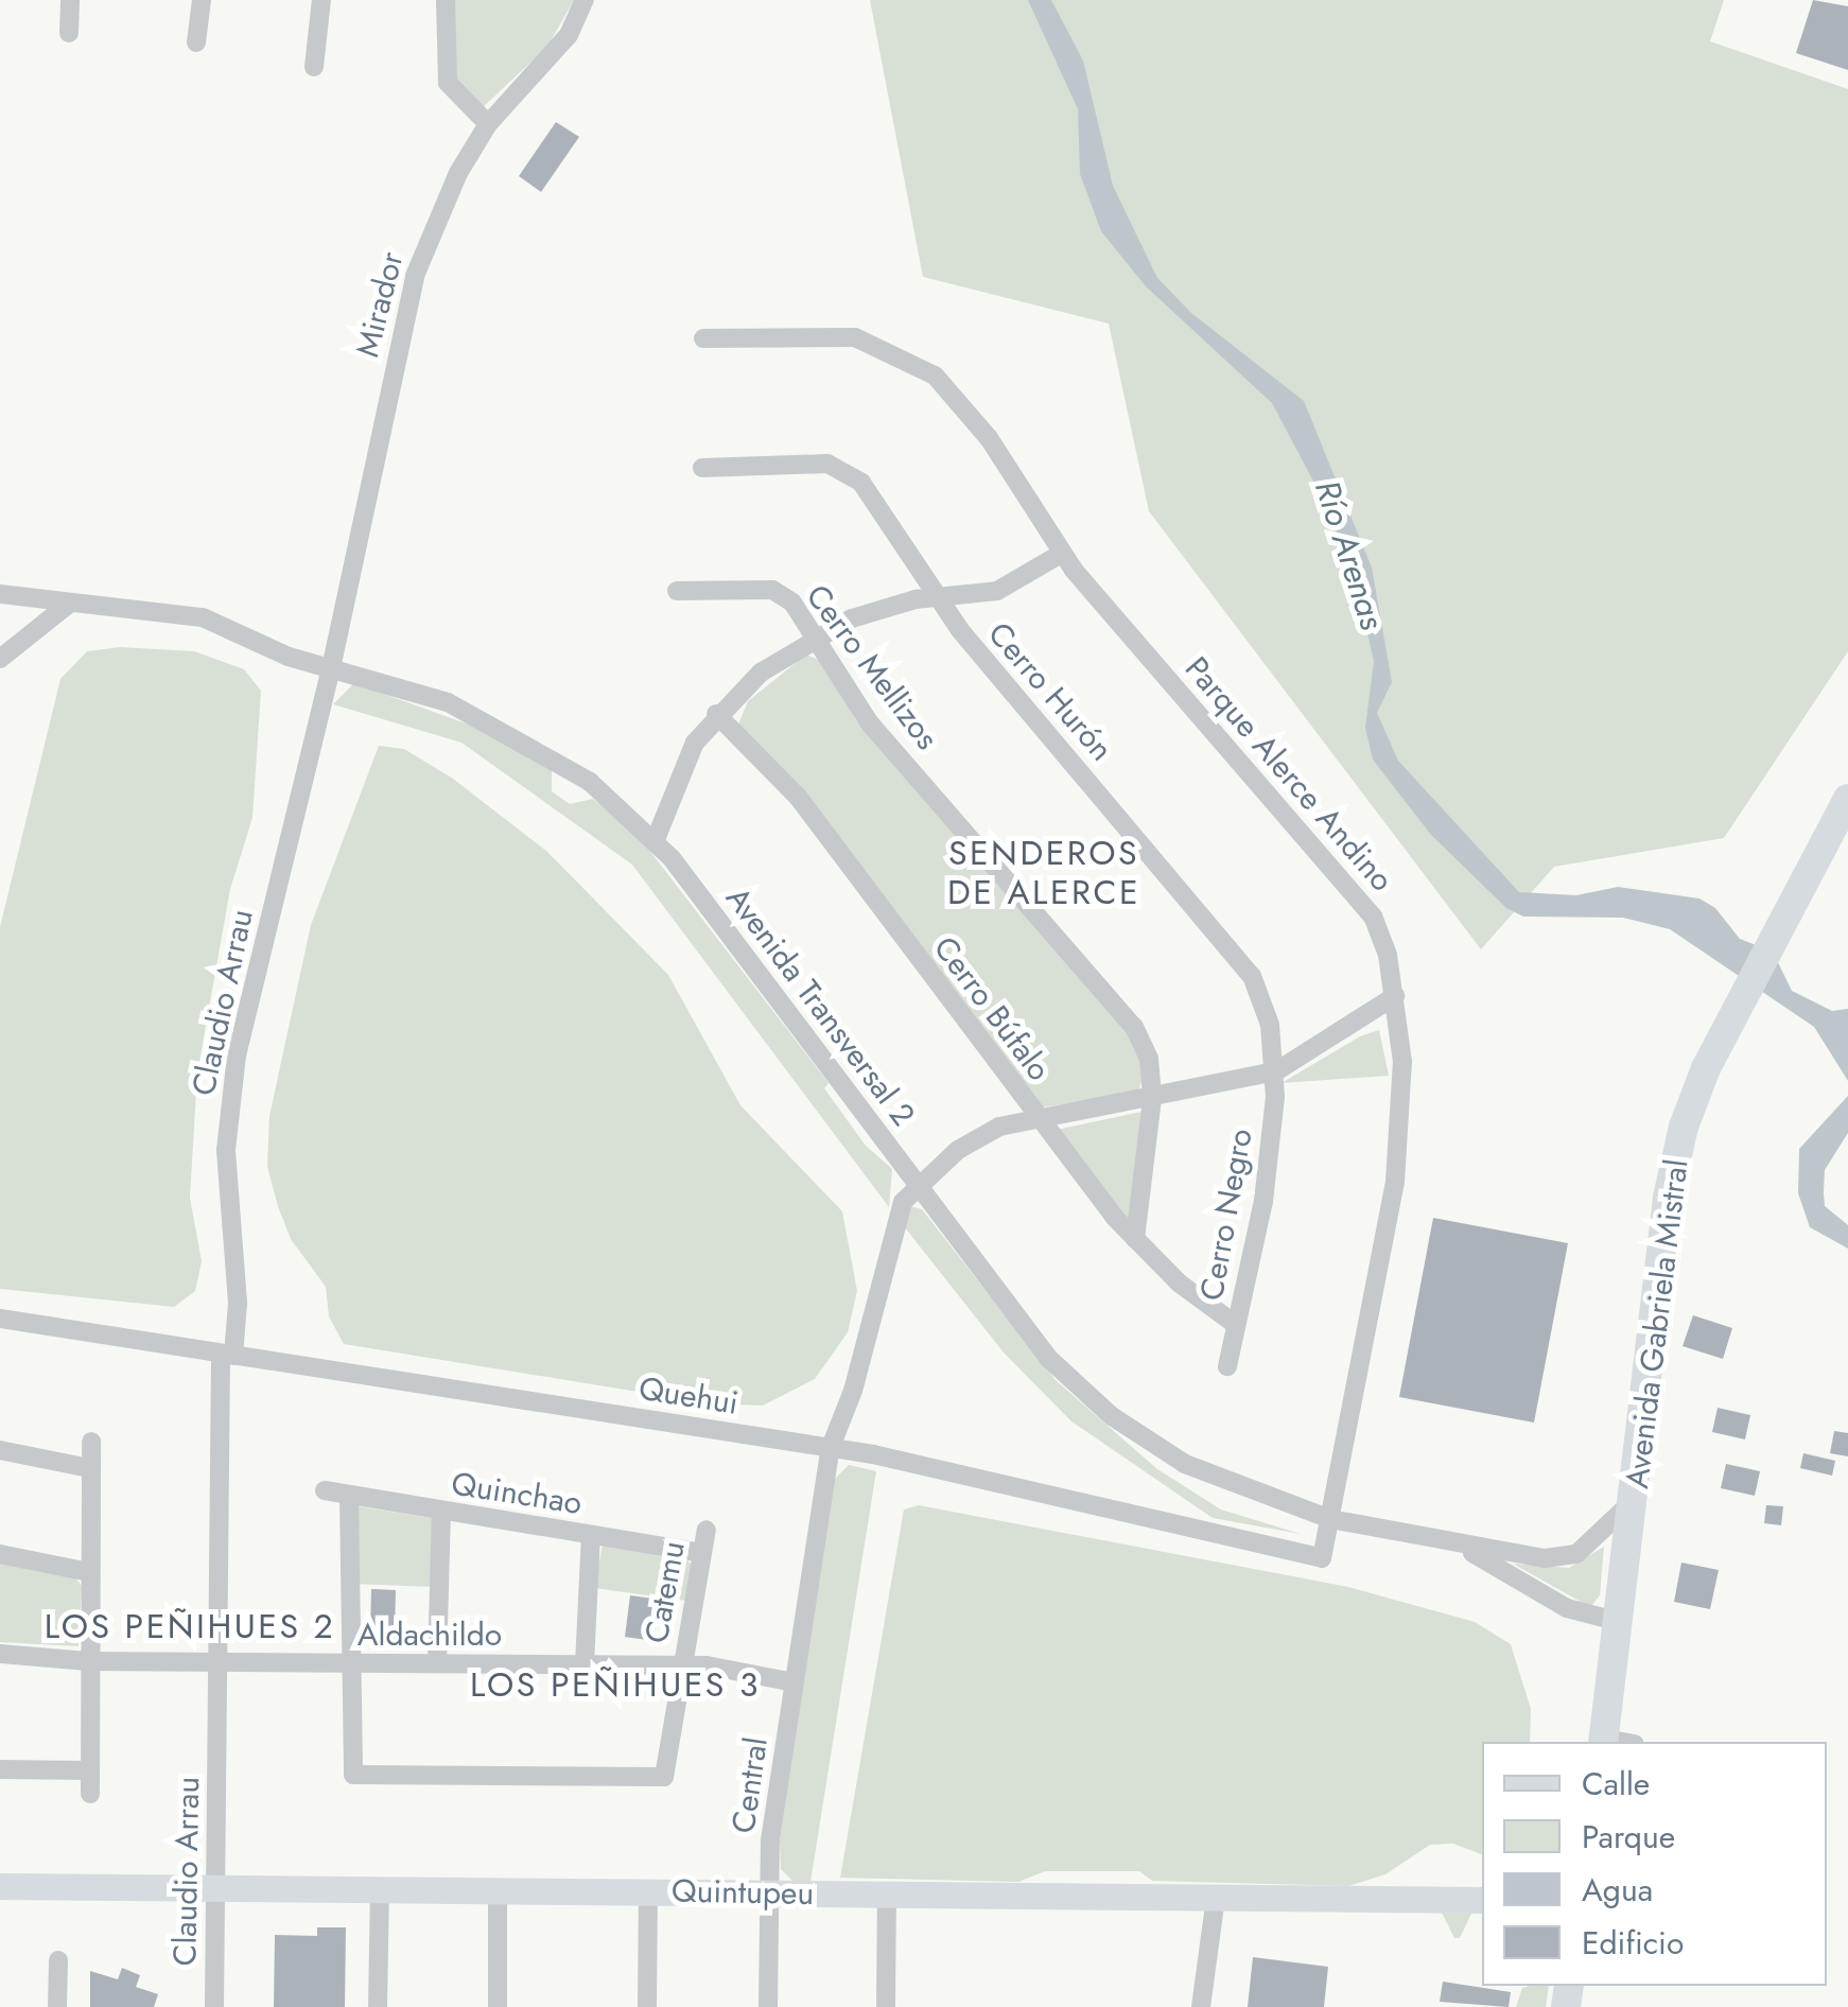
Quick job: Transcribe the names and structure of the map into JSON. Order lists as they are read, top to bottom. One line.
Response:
{"streets":{"main road":["Avenida Gabriela Mistral"],"street":["Mirador","Cerro Mellizos","Cerro Hurón","Parque Alerce Andino","Claudio Arrau","Avenida Transversal 2","Cerro Búfalo","Cerro Negro","Quehui","Quinchao","Catemu","Aldachildo","Central","Quintupeu"]},"crossings":[["Mirador","Claudio Arrau"],["Mirador","Avenida Transversal 2"],["Cerro Mellizos","Cerro Búfalo"],["Cerro Hurón","Cerro Negro"],["Parque Alerce Andino","Avenida Transversal 2"],["Parque Alerce Andino","Quehui"],["Claudio Arrau","Avenida Transversal 2"],["Claudio Arrau","Quehui"],["Claudio Arrau","Aldachildo"],["Claudio Arrau","Quintupeu"],["Avenida Transversal 2","Avenida Gabriela Mistral"],["Avenida Transversal 2","Quehui"],["Avenida Transversal 2","Central"],["Cerro Búfalo","Cerro Negro"],["Quehui","Central"],["Quinchao","Catemu"],["Catemu","Aldachildo"],["Aldachildo","Central"],["Central","Quintupeu"]],"districts":["SENDEROS DE ALERCE","LOS PEÑIHUES 2","LOS PEÑIHUES 3"],"water":["Río Arenas"],"legend":["Calle","Parque","Agua","Edificio"]}
